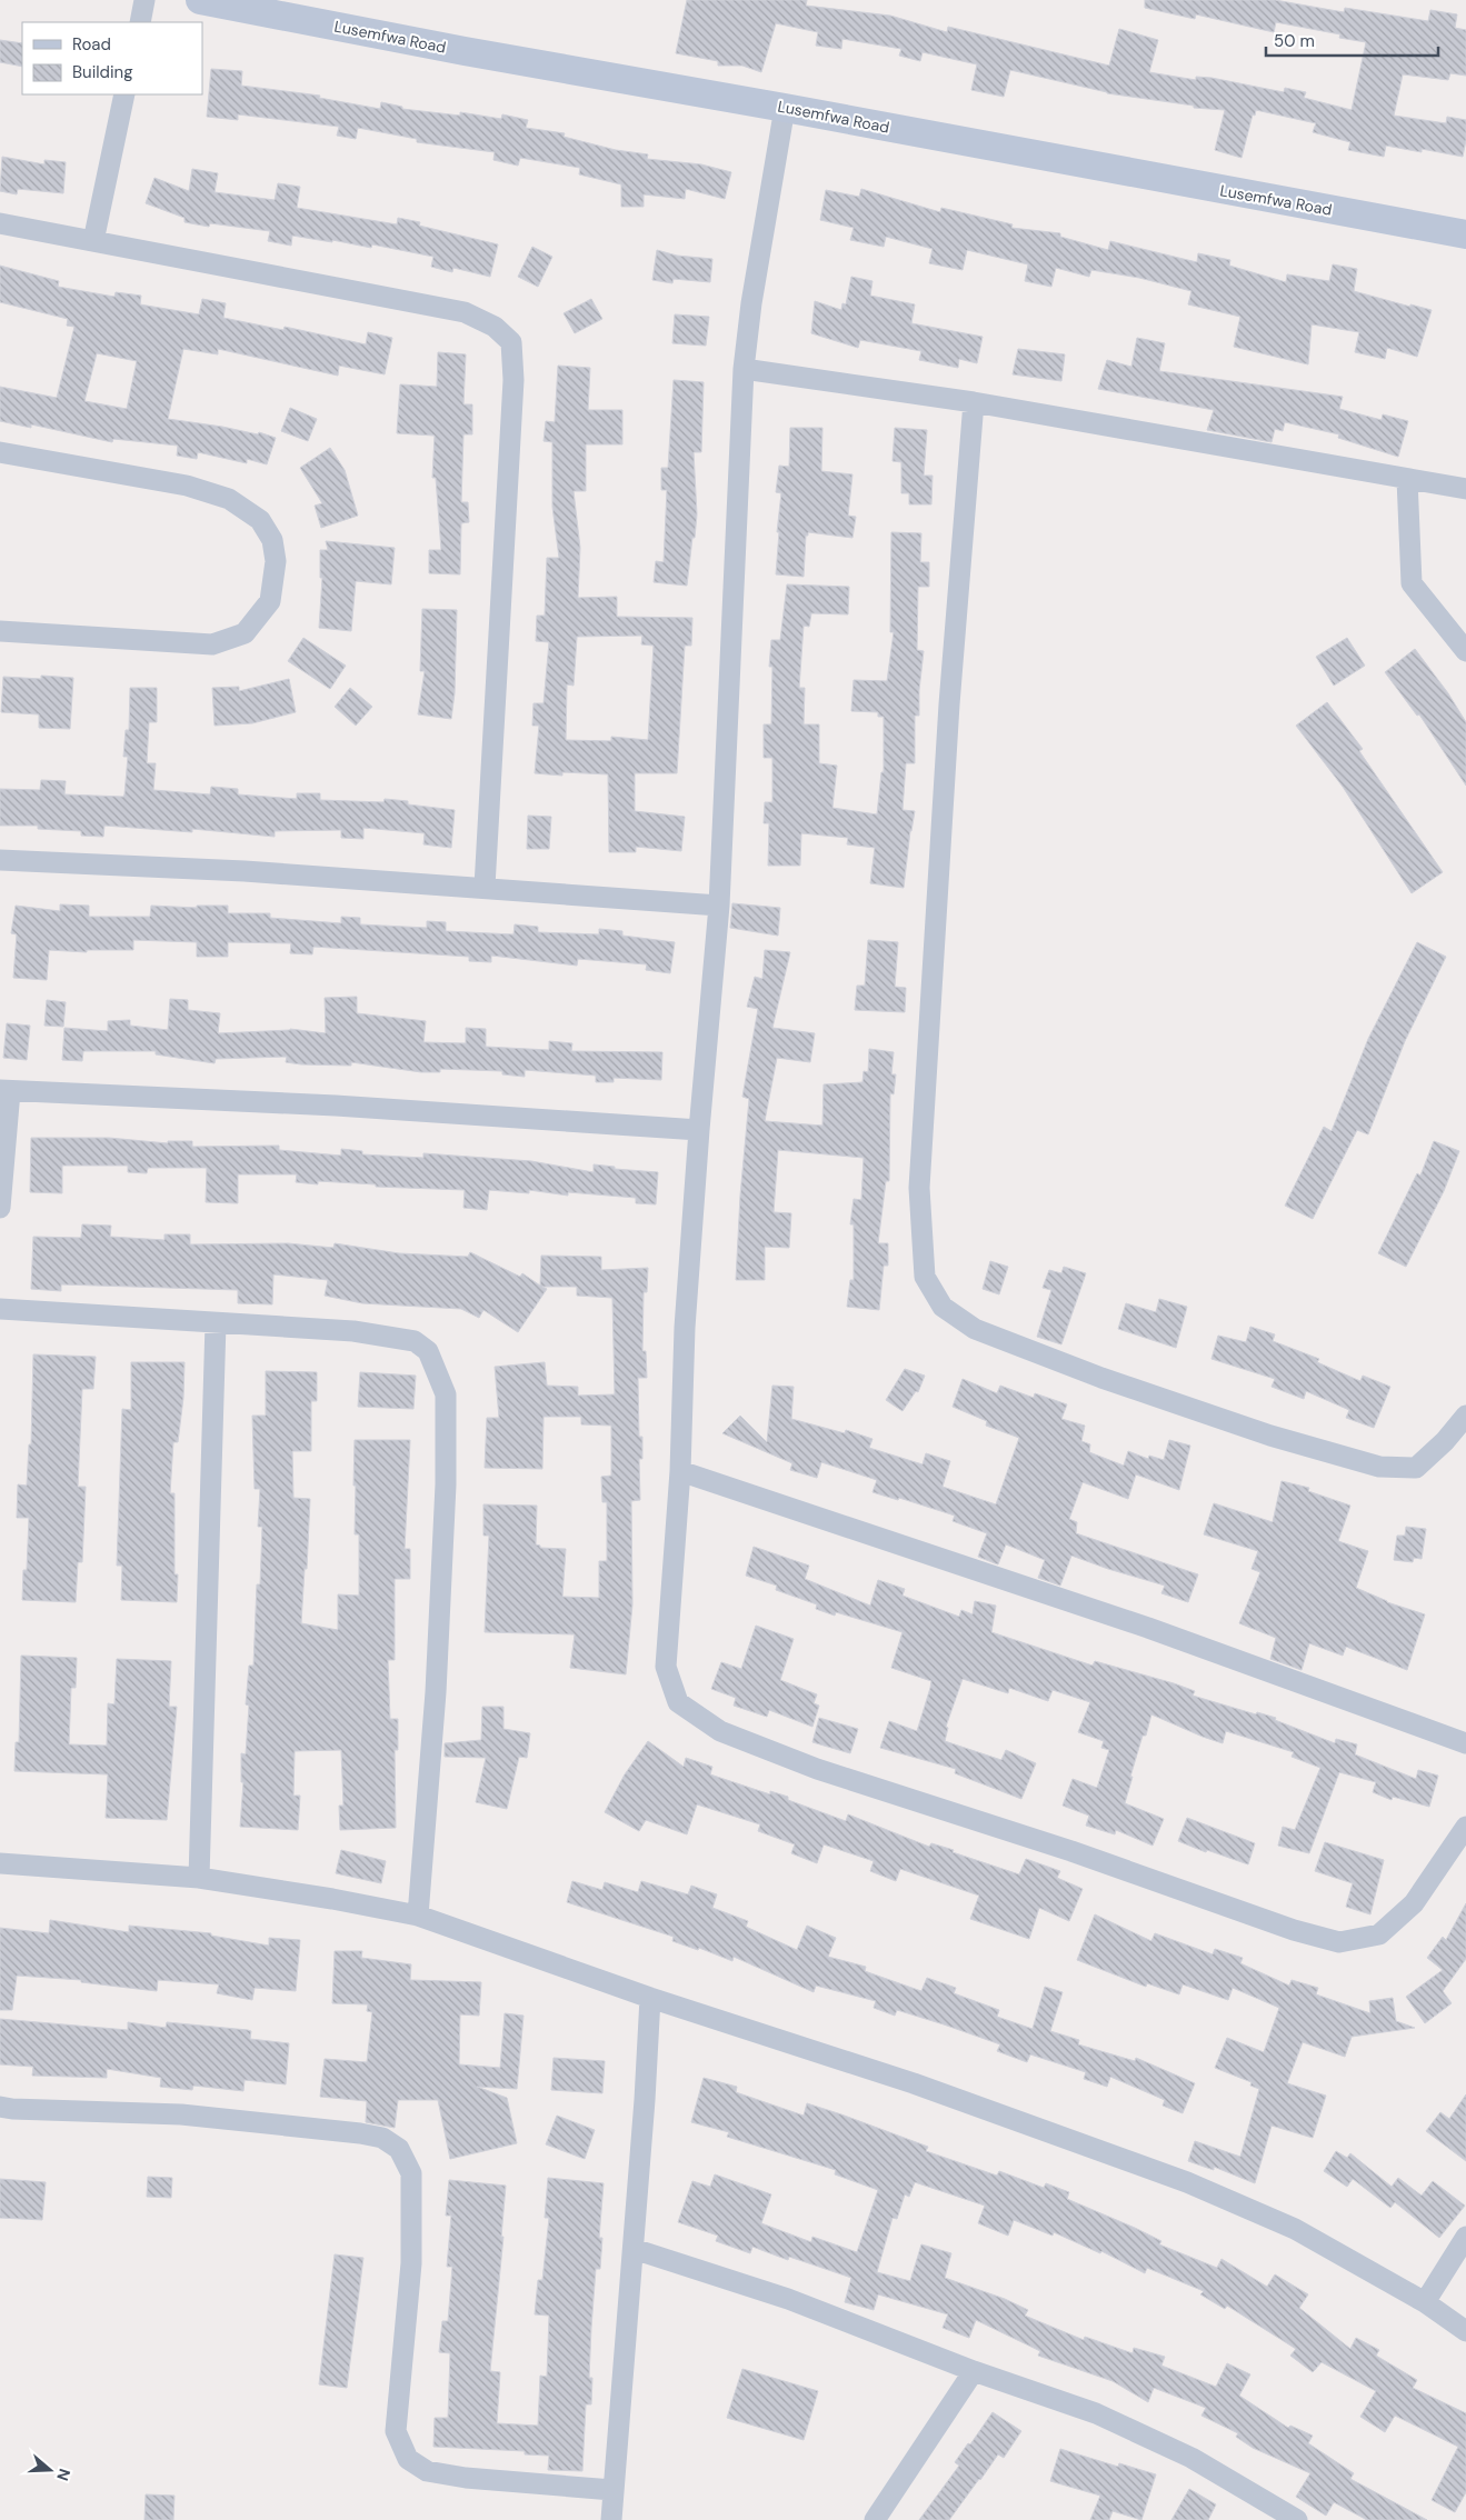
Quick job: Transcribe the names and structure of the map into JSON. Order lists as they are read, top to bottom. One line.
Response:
{"streets":{"street":["Lusemfwa Road"]},"legend":["Road","Building"],"scale_bar":"50 m","north":"right"}
